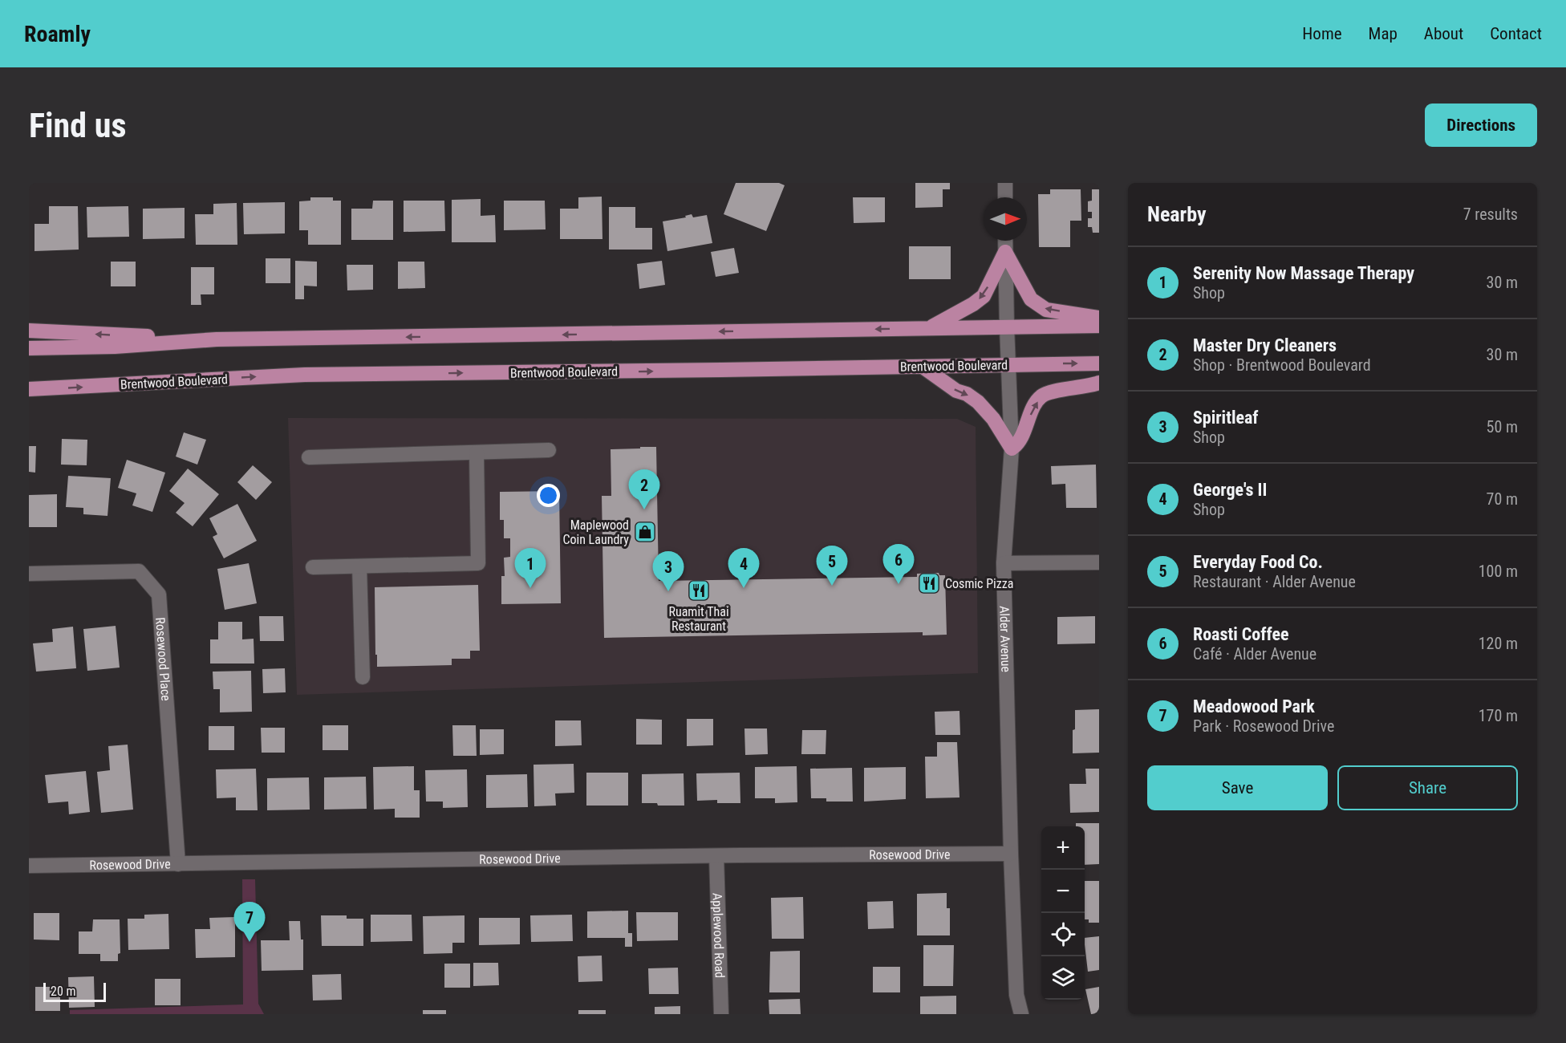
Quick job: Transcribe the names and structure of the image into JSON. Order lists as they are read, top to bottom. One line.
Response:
{"streets":{"main road":["Brentwood Boulevard"],"street":["Alder Avenue","Rosewood Place","Rosewood Drive","Applewood Road"]},"crossings":[["Brentwood Boulevard","Alder Avenue"],["Alder Avenue","Rosewood Drive"],["Rosewood Place","Rosewood Drive"],["Rosewood Drive","Applewood Road"]],"places":{"shop":["Maplewood Coin Laundry"],"restaurant":["Cosmic Pizza","Ruamit Thai Restaurant"]},"scale_bar":"20 m","north":"right","page":{"header":"Roamly","nav":["Home","Map","About","Contact"],"buttons":["Directions",["Save","Share"]],"title":"Find us","heading":["Nearby","7 results"],"list":[{"mark":"1","name":"Serenity Now Massage Therapy","note":"Shop","value":"30 m"},{"mark":"2","name":"Master Dry Cleaners","note":"Shop · Brentwood Boulevard","value":"30 m"},{"mark":"3","name":"Spiritleaf","note":"Shop","value":"50 m"},{"mark":"4","name":"George's II","note":"Shop","value":"70 m"},{"mark":"5","name":"Everyday Food Co.","note":"Restaurant · Alder Avenue","value":"100 m"},{"mark":"6","name":"Roasti Coffee","note":"Café · Alder Avenue","value":"120 m"},{"mark":"7","name":"Meadowood Park","note":"Park · Rosewood Drive","value":"170 m"}],"pins":["2","6","5","1","4","3","7"],"map_buttons":["+","−"],"scale":"20 m"}}
